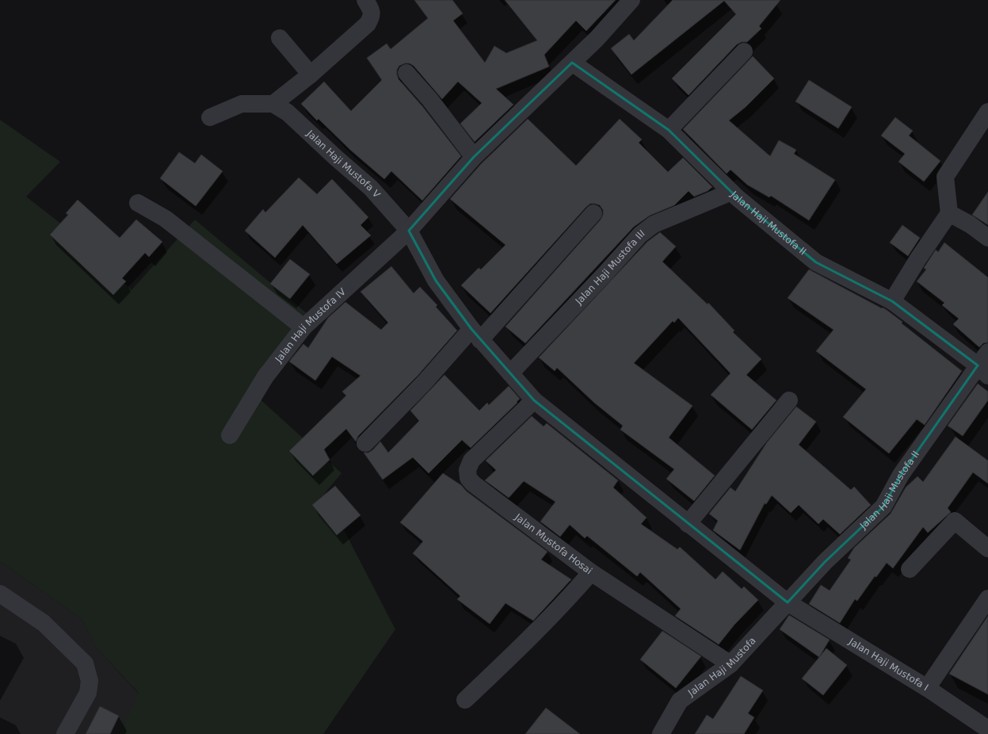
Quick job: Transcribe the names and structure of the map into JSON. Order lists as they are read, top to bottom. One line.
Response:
{"streets":{"street":["Jalan Haji Mustofa V","Jalan Haji Mustofa II","Jalan Haji Mustofa III","Jalan Haji Mustofa IV","Jalan Mustofa Hosai","Jalan Haji Mustofa I","Jalan Haji Mustofa"]},"crossings":[["Jalan Haji Mustofa V","Jalan Haji Mustofa III"],["Jalan Haji Mustofa V","Jalan Haji Mustofa IV"],["Jalan Haji Mustofa V","Jalan Mustofa Hosai"],["Jalan Haji Mustofa V","Jalan Haji Mustofa I"],["Jalan Haji Mustofa II","Jalan Haji Mustofa III"],["Jalan Haji Mustofa II","Jalan Haji Mustofa IV"],["Jalan Haji Mustofa II","Jalan Haji Mustofa I"],["Jalan Haji Mustofa II","Jalan Haji Mustofa"],["Jalan Mustofa Hosai","Jalan Haji Mustofa I"],["Jalan Mustofa Hosai","Jalan Haji Mustofa"],["Jalan Haji Mustofa I","Jalan Haji Mustofa"]]}
